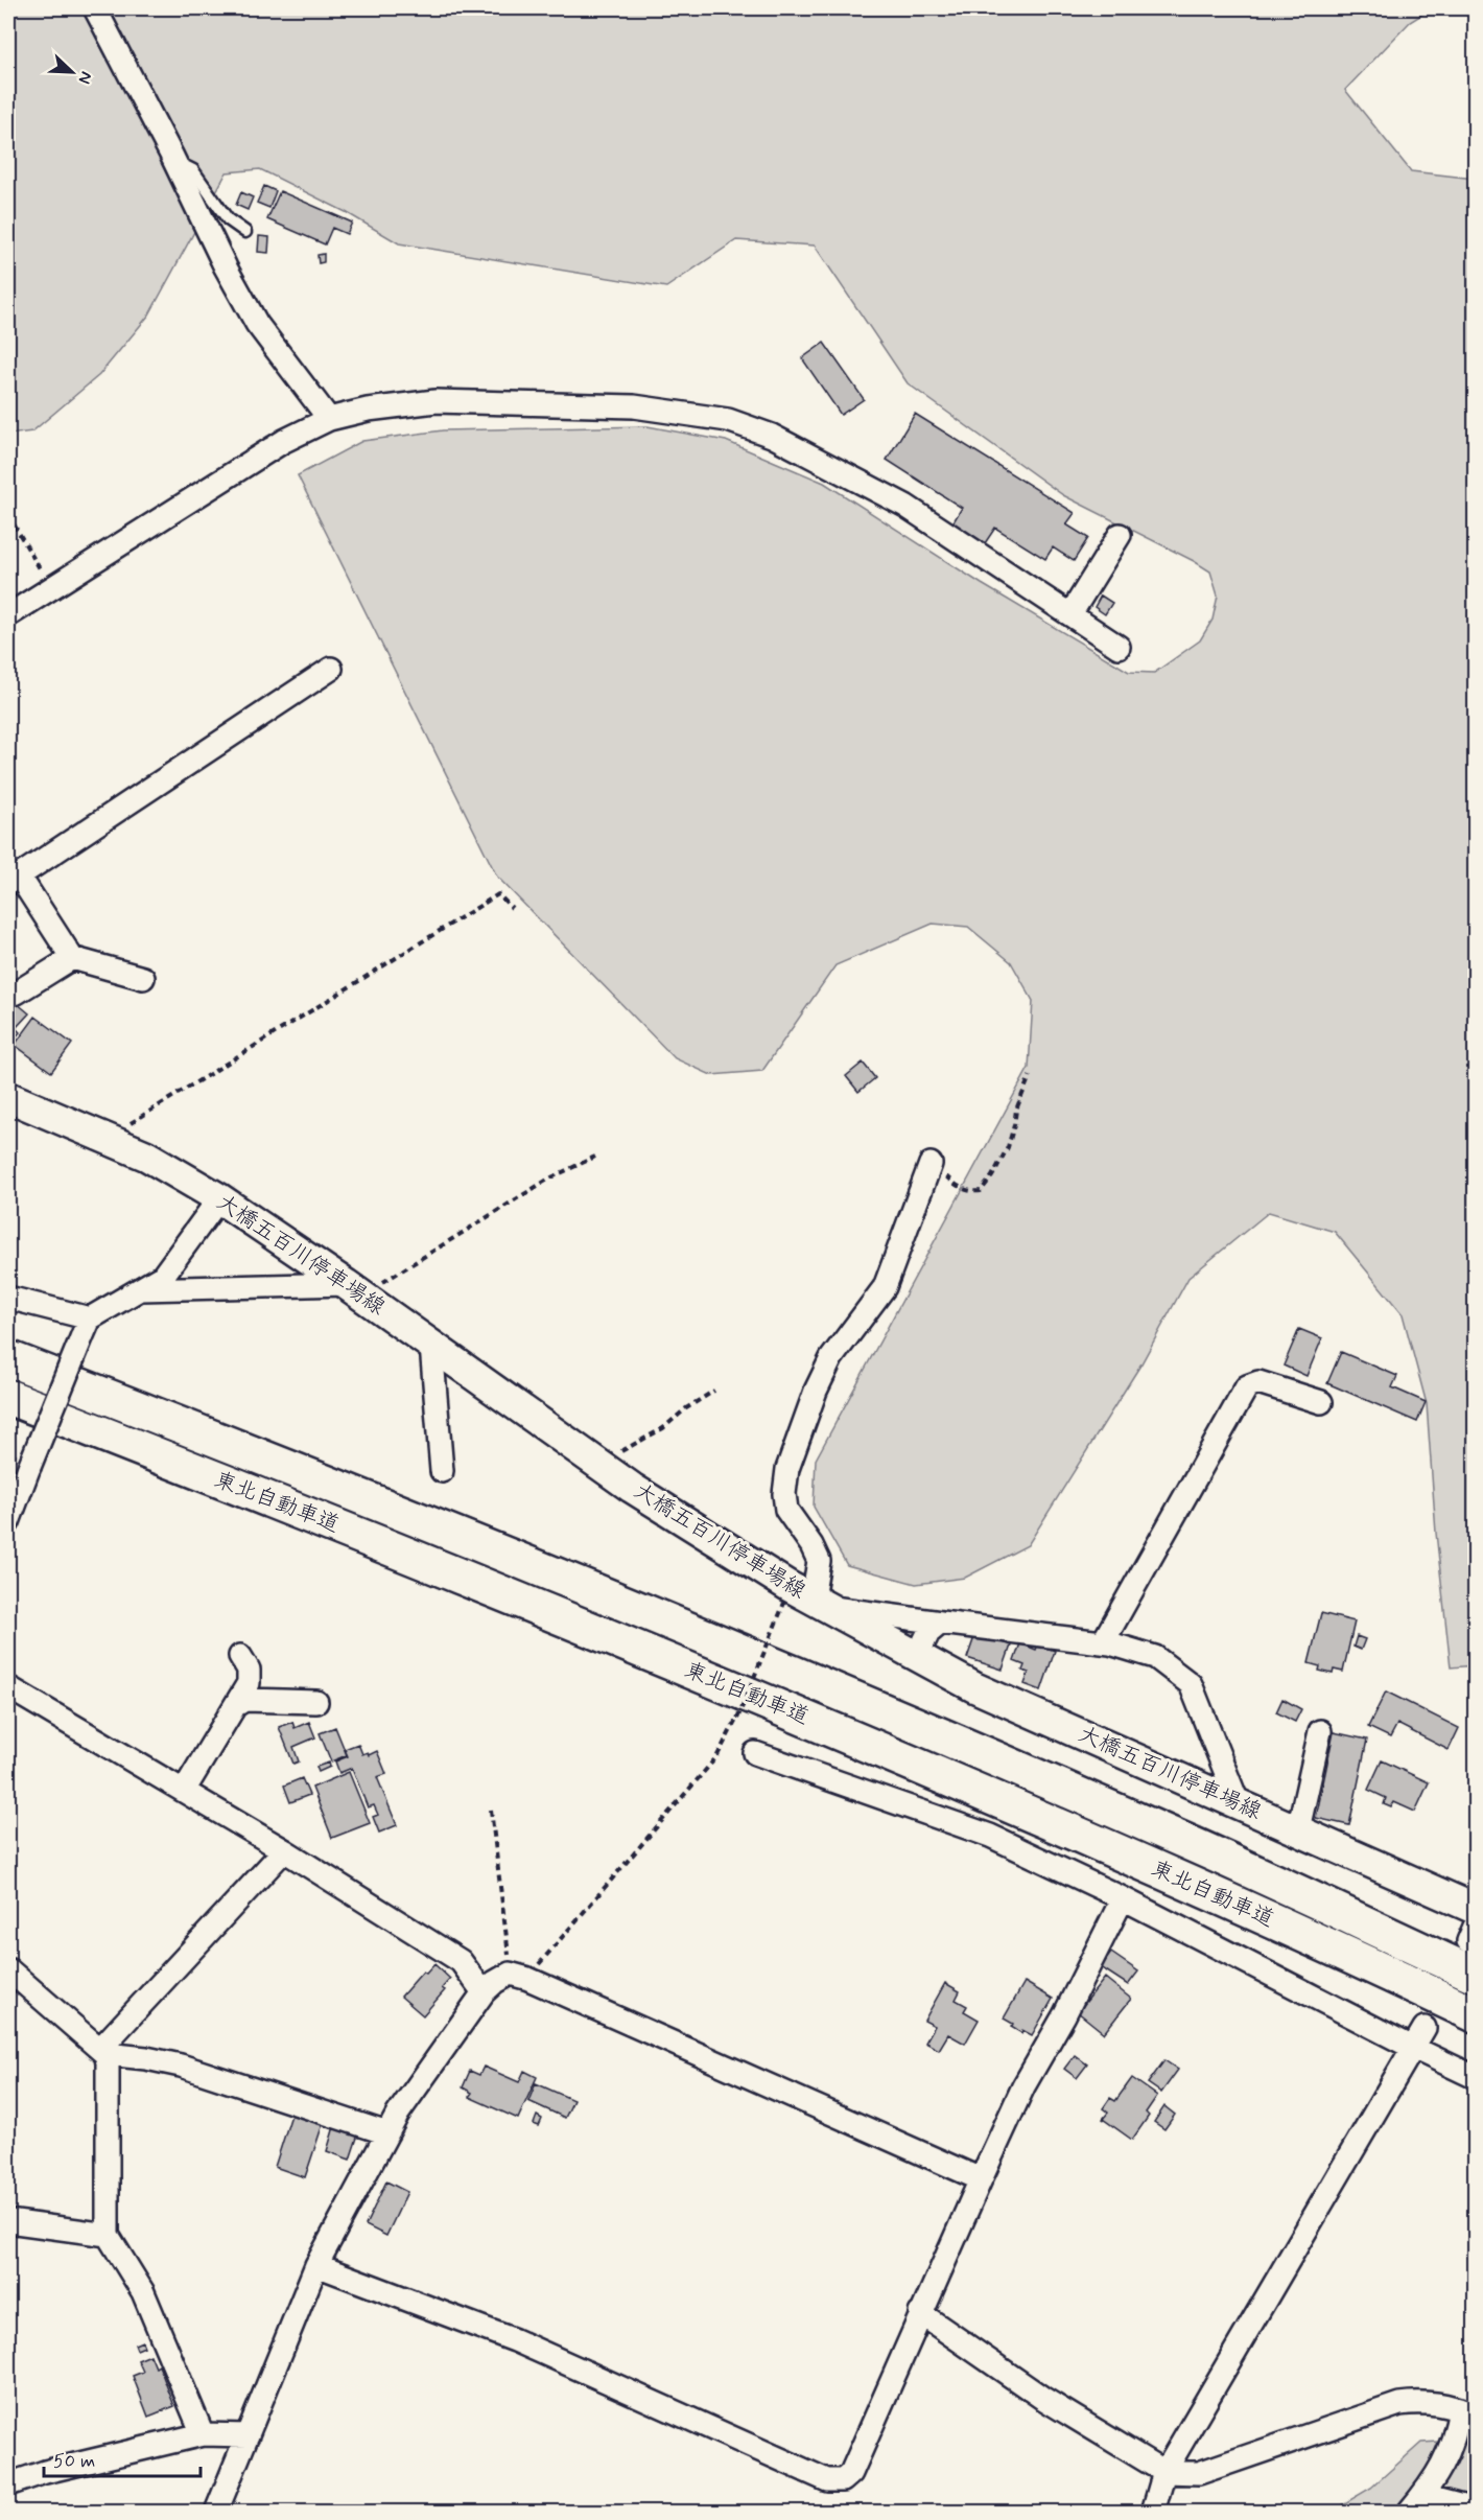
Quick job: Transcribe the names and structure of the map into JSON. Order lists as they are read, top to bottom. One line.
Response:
{"streets":{"highway":["東北自動車道"],"main road":["大橋五百川停車場線"]},"scale_bar":"50 m","north":"bottom right"}
